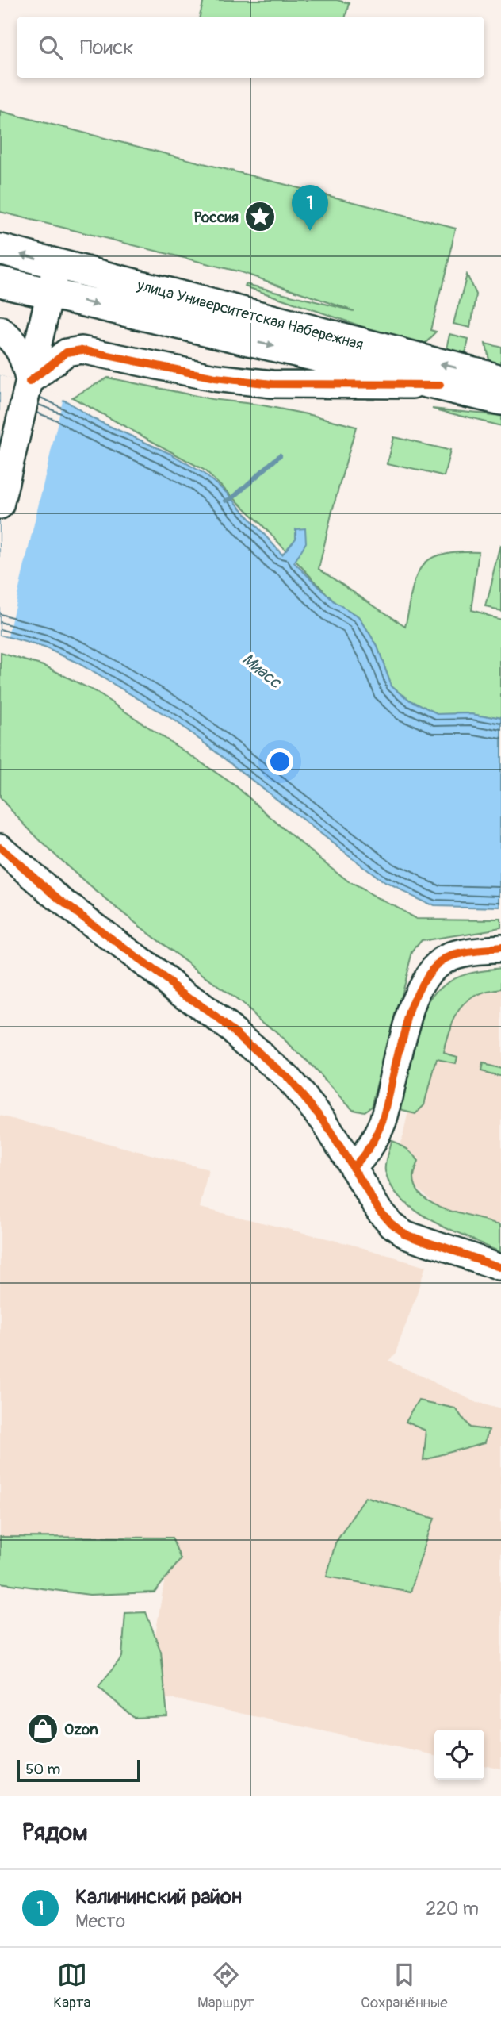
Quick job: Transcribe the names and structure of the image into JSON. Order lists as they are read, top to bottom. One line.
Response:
{"streets":{"main road":["улица Университетская Набережная"]},"water":["Миасс"],"places":{"place":["Россия"],"shop":["Ozon"]},"scale_bar":"50 m","page":{"search":"Поиск","pins":"1","scale":"50 m","heading":"Рядом","list":[{"mark":"1","name":"Калининский район","note":"Место","value":"220 m"}],"nav":["Карта","Маршрут","Сохранённые"]}}
